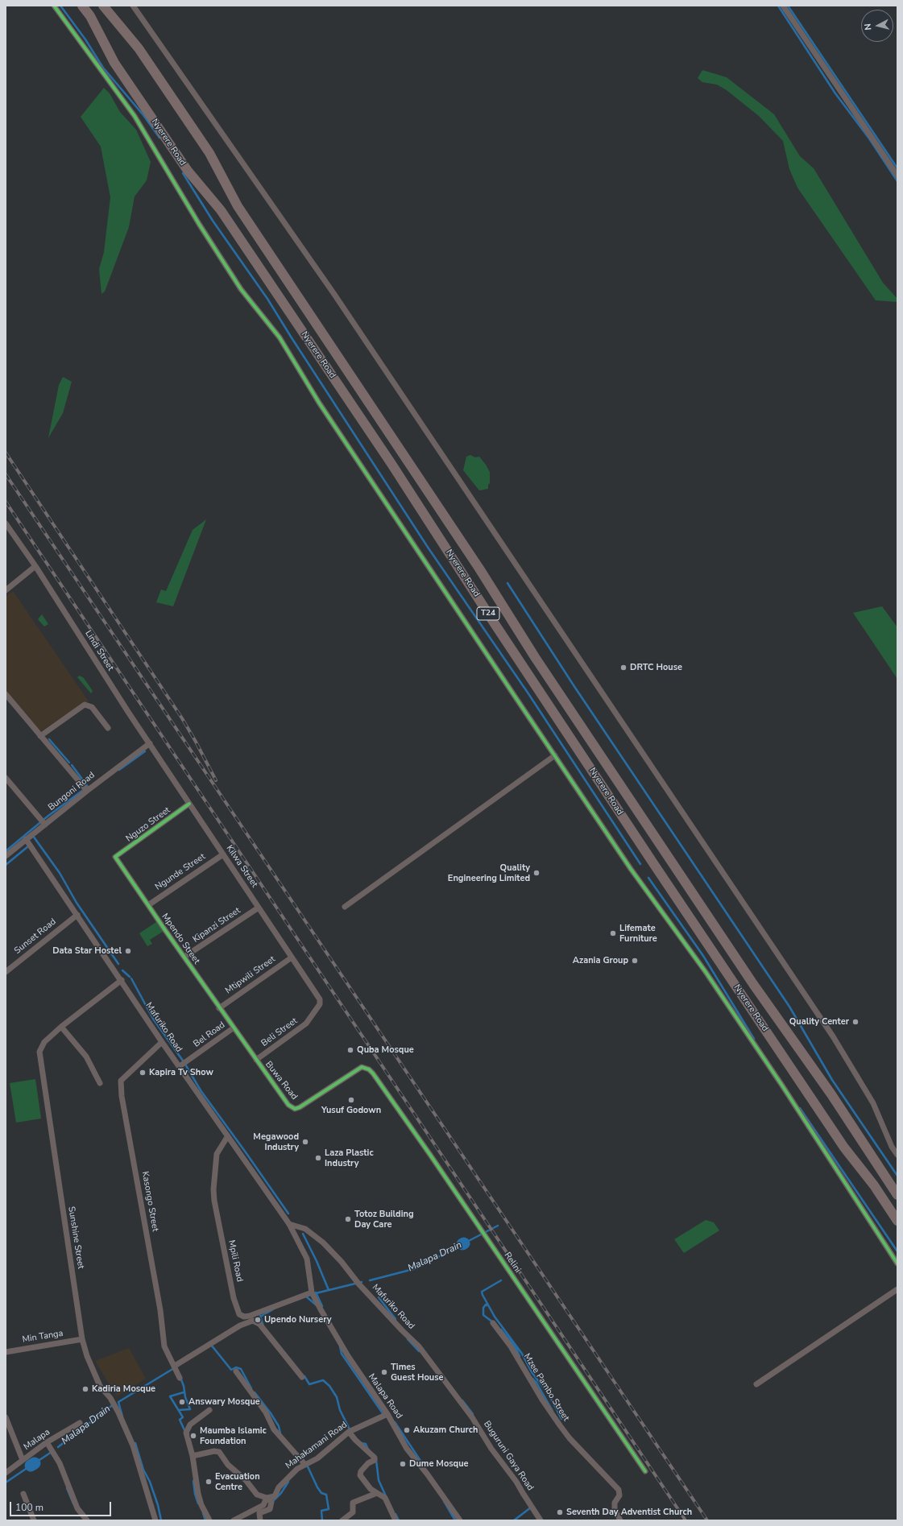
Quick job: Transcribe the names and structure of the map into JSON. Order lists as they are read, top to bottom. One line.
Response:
{"streets":{"highway":["Nyerere Road","T24"],"street":["Lindi Street","Bungoni Road","Nguzo Street","Kilwa Street","Ngunde Street","Kipanzi Street","Sunset Road","Mpendo Street","Mtipwili Street","Mafuriko Road","Beli Street","Bel Road","Buwa Road","Kasongo Street","Sunshine Street","Mpili Road","Relini","Min Tanga","Mzee Pambo Street","Malapa Road","Malapa","Mahakamani Road","Buguruni Gaya Road"]},"crossings":[["Lindi Street","Bungoni Road"],["Lindi Street","Kilwa Street"],["Bungoni Road","Kilwa Street"],["Bungoni Road","Mafuriko Road"],["Nguzo Street","Kilwa Street"],["Nguzo Street","Mpendo Street"],["Kilwa Street","Ngunde Street"],["Kilwa Street","Kipanzi Street"],["Kilwa Street","Mtipwili Street"],["Kilwa Street","Beli Street"],["Ngunde Street","Mpendo Street"],["Kipanzi Street","Mpendo Street"],["Sunset Road","Mafuriko Road"],["Mpendo Street","Mtipwili Street"],["Mpendo Street","Bel Road"],["Mpendo Street","Buwa Road"],["Mafuriko Road","Bel Road"],["Mafuriko Road","Kasongo Street"],["Mafuriko Road","Sunshine Street"],["Mafuriko Road","Mpili Road"],["Mafuriko Road","Malapa Road"],["Mafuriko Road","Buguruni Gaya Road"],["Beli Street","Buwa Road"],["Bel Road","Buwa Road"],["Buwa Road","Relini"],["Sunshine Street","Min Tanga"],["Mpili Road","Malapa Road"],["Malapa Road","Mahakamani Road"]],"water":["Malapa Drain"],"places":["DRTC House","Quality Engineering Limited","Lifemate Furniture","Data Star Hostel","Azania Group","Quality Center","Quba Mosque","Kapira Tv Show","Yusuf Godown","Megawood Industry","Laza Plastic Industry","Totoz Building Day Care","Upendo Nursery","Times Guest House","Kadiria Mosque","Answary Mosque","Akuzam Church","Maumba Islamic Foundation","Dume Mosque","Evacuation Centre","Seventh Day Adventist Church"],"scale_bar":"100 m","north":"left"}
